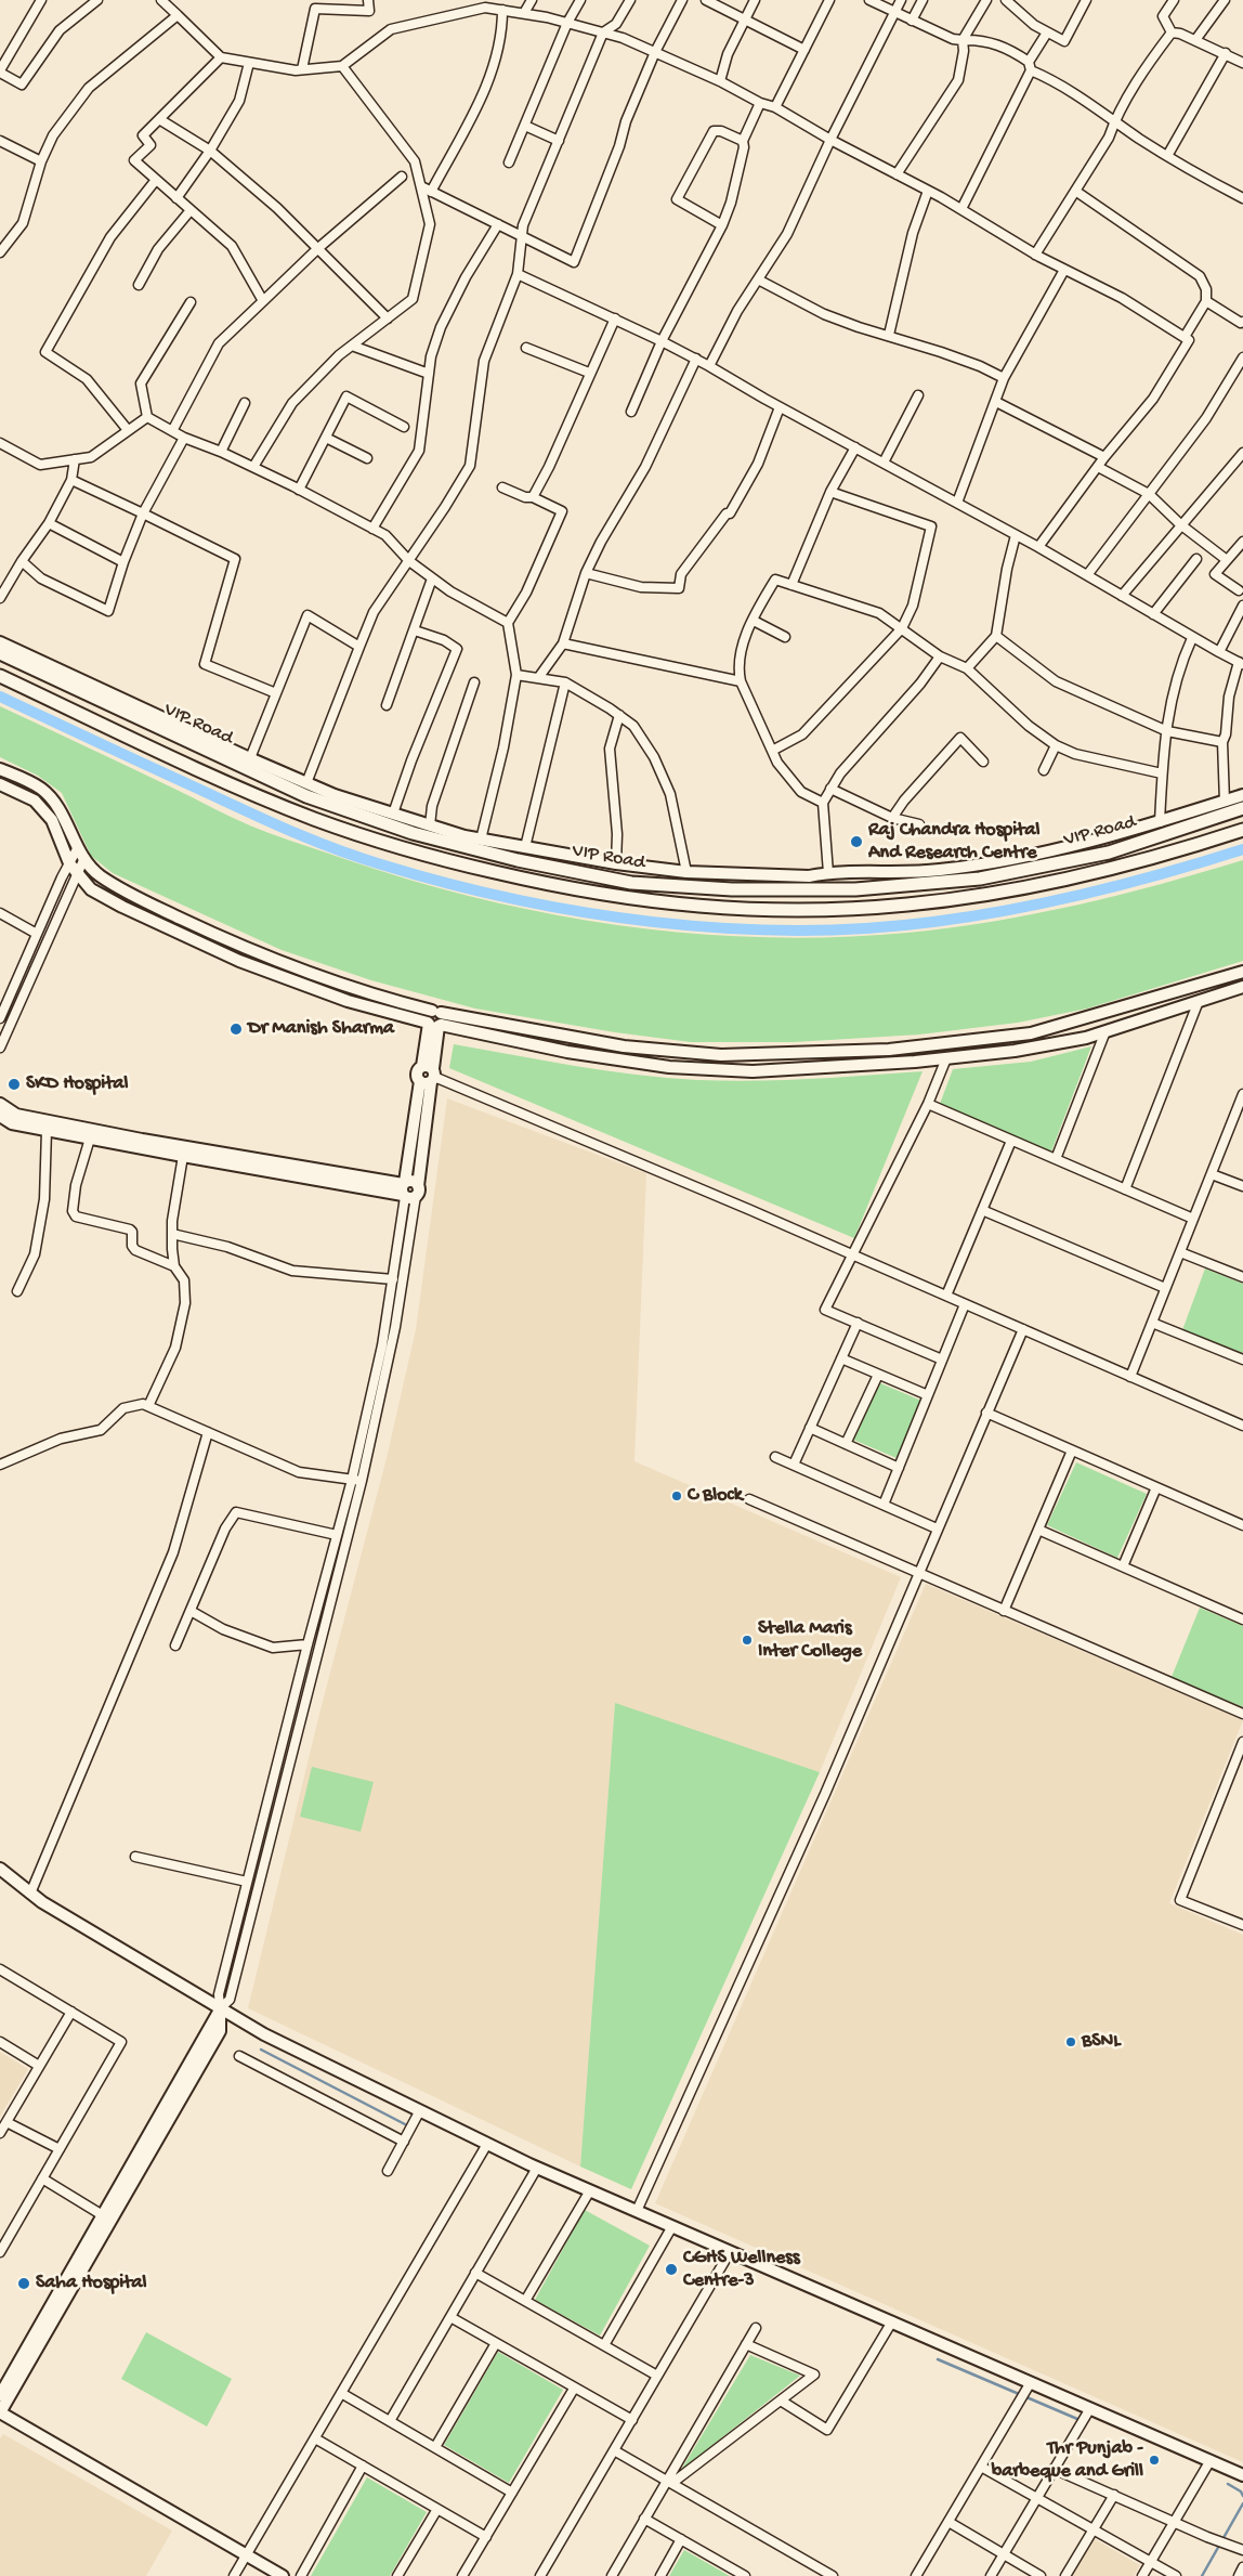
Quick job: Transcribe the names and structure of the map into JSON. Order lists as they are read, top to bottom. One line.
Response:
{"streets":{"main road":["VIP Road"]},"places":["Raj Chandra Hospital And Research Centre","Dr Manish Sharma","SKD Hospital","C Block","Stella Maris Inter College","BSNL","CGHS Wellness Centre-3","Saha Hospital","Thr Punjab - barbeque and Grill"]}
